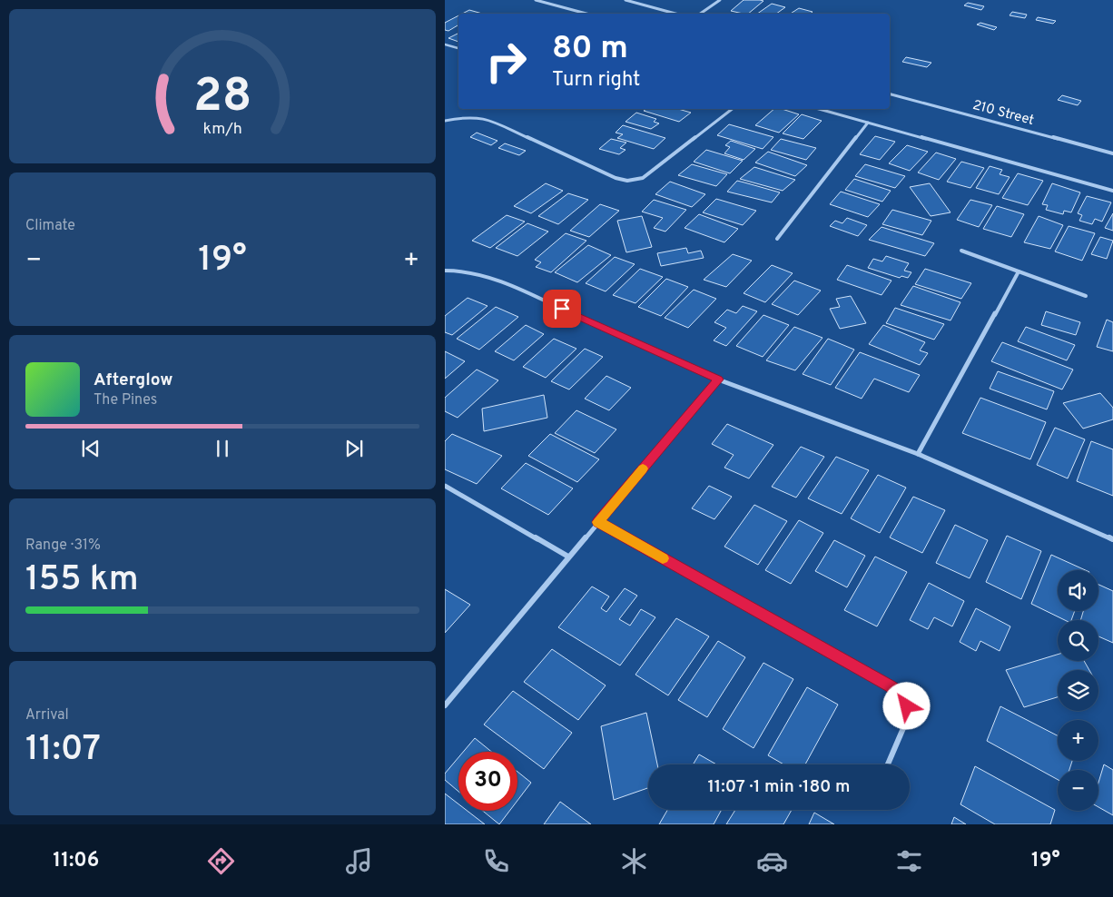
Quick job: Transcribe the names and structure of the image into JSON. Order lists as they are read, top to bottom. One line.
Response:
{"streets":{"street":["210 Street"]},"page":{"turn":["80 m","Turn right"],"tile":["Climate",["Range · 31%","155 km"],["Arrival","11:07"]],"heat":["−","19°","+"],"song":["Afterglow","The Pines"],"map_buttons":["+","−"],"limit":"30","trip":"11:07 · 1 min · 180 m","tabs":["11:06","19°"],"gauge":["28","km/h"]}}
